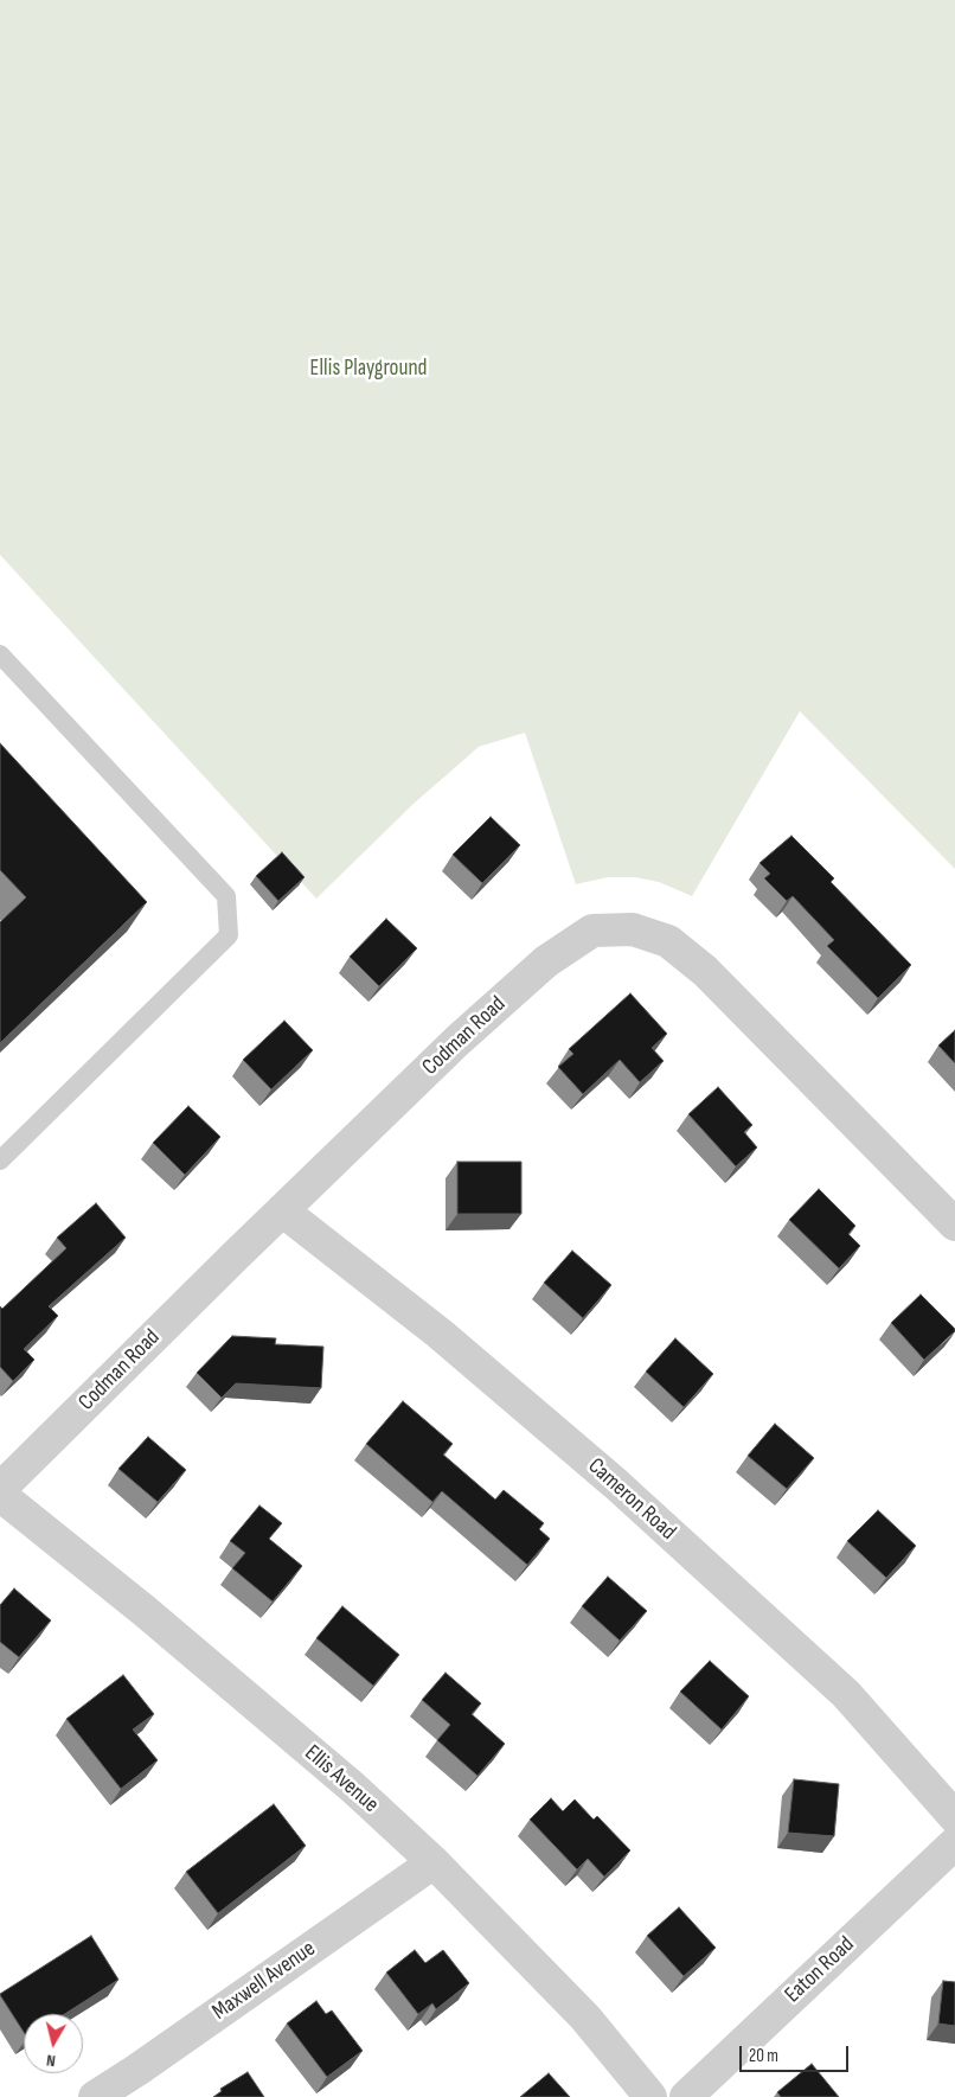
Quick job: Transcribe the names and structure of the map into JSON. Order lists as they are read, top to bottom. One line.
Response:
{"streets":{"street":["Codman Road","Cameron Road","Ellis Avenue","Eaton Road","Maxwell Avenue"]},"crossings":[["Codman Road","Cameron Road"],["Ellis Avenue","Maxwell Avenue"]],"parks":["Ellis Playground"],"scale_bar":"20 m","north":"bottom"}
